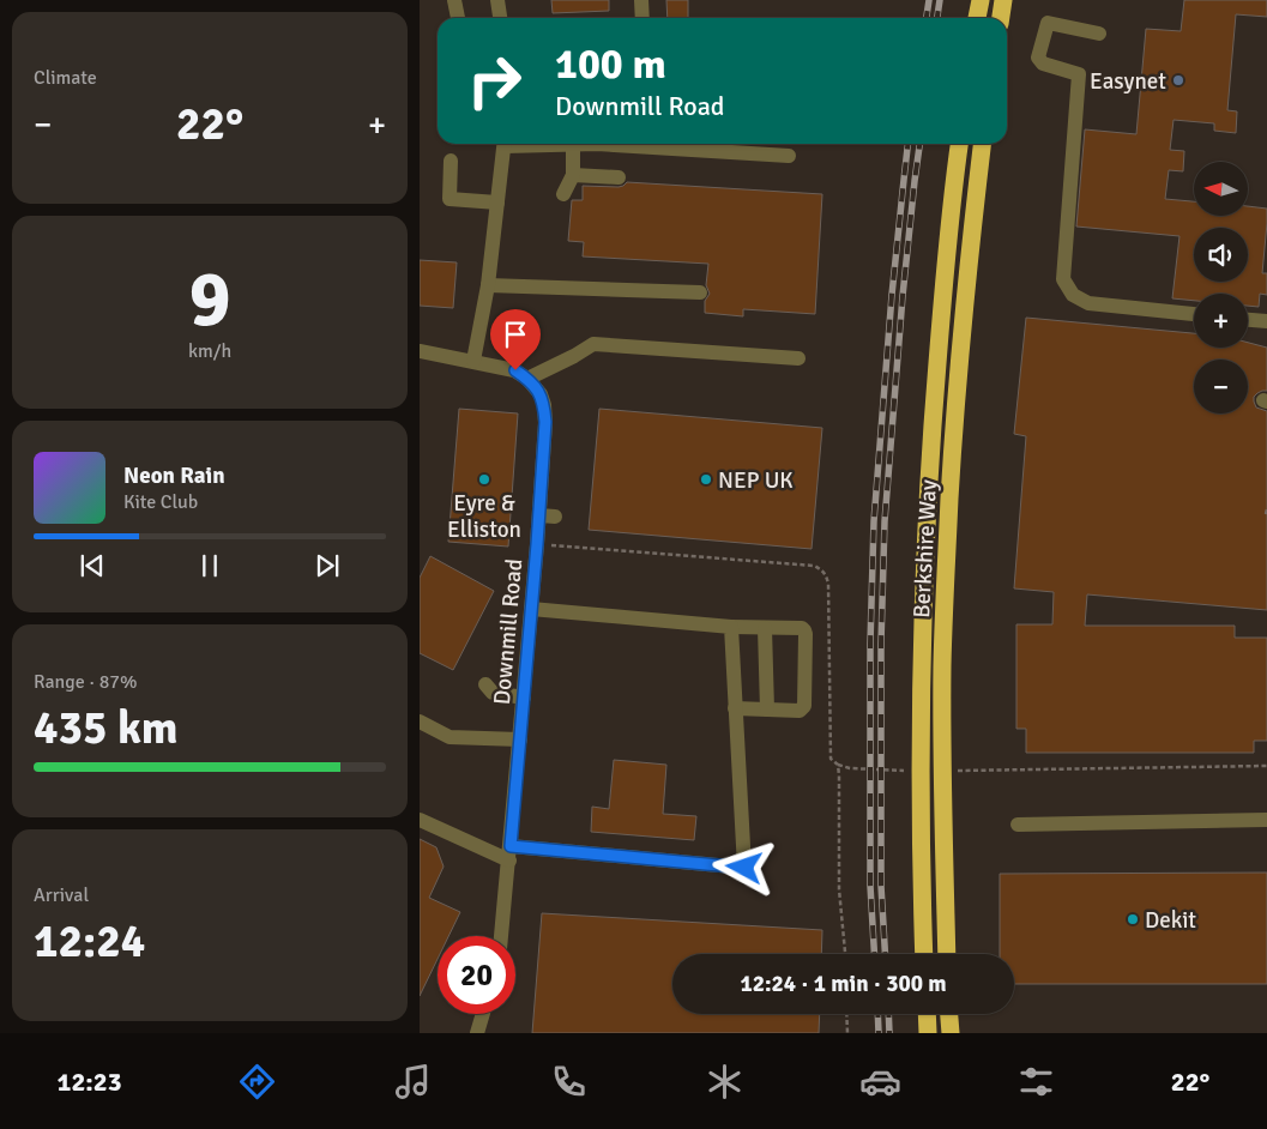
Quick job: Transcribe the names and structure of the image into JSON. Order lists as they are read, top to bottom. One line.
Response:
{"streets":{"highway":["Berkshire Way"],"street":["Downmill Road"]},"places":["Easynet","Eyre & Elliston","NEP UK","Dekit"],"north":"left","page":{"tile":["Climate",["9","km/h"],["Range · 87%","435 km"],["Arrival","12:24"]],"turn":["100 m","Downmill Road"],"heat":["−","22°","+"],"map_buttons":["+","−"],"song":["Neon Rain","Kite Club"],"limit":"20","trip":"12:24 · 1 min · 300 m","tabs":["12:23","22°"]}}
